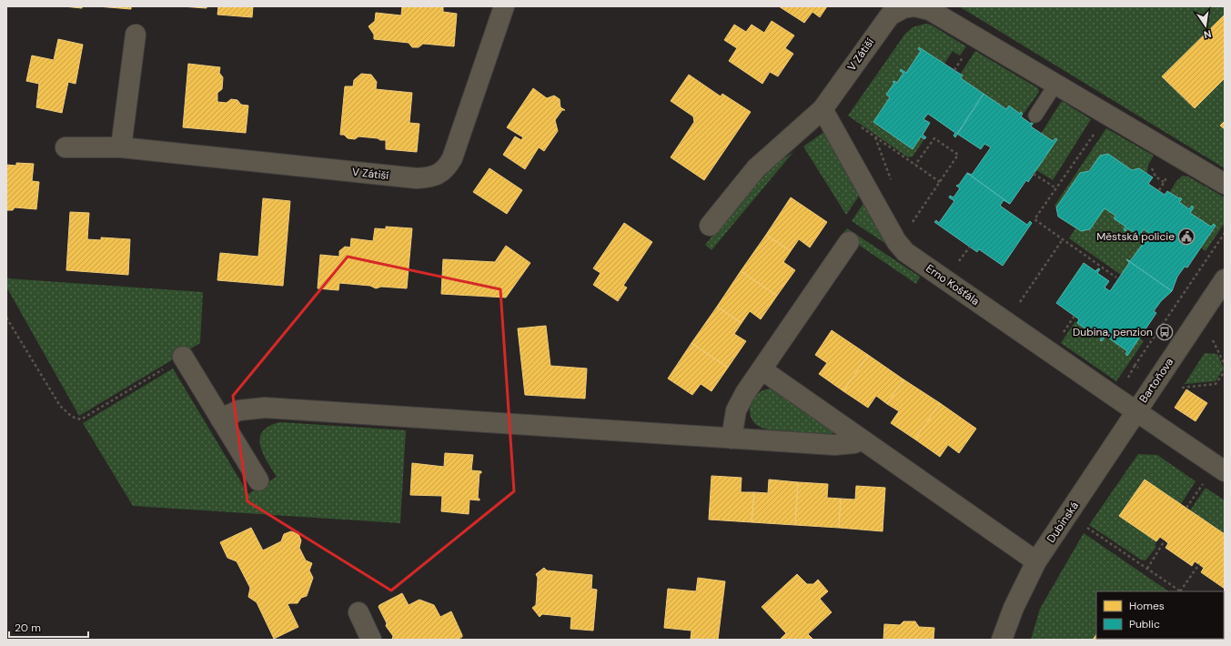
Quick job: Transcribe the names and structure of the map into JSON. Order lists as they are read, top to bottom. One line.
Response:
{"streets":{"street":["V Zátiší","Erno Košťála","Bartoňova","Dubinská"]},"crossings":[["V Zátiší","Erno Košťála"],["Erno Košťála","Bartoňova"],["Erno Košťála","Dubinská"],["Bartoňova","Dubinská"]],"places":{"public building":["Městská policie"],"bus stop":["Dubina, penzion"]},"legend":["Homes","Public"],"scale_bar":"20 m","north":"bottom"}
